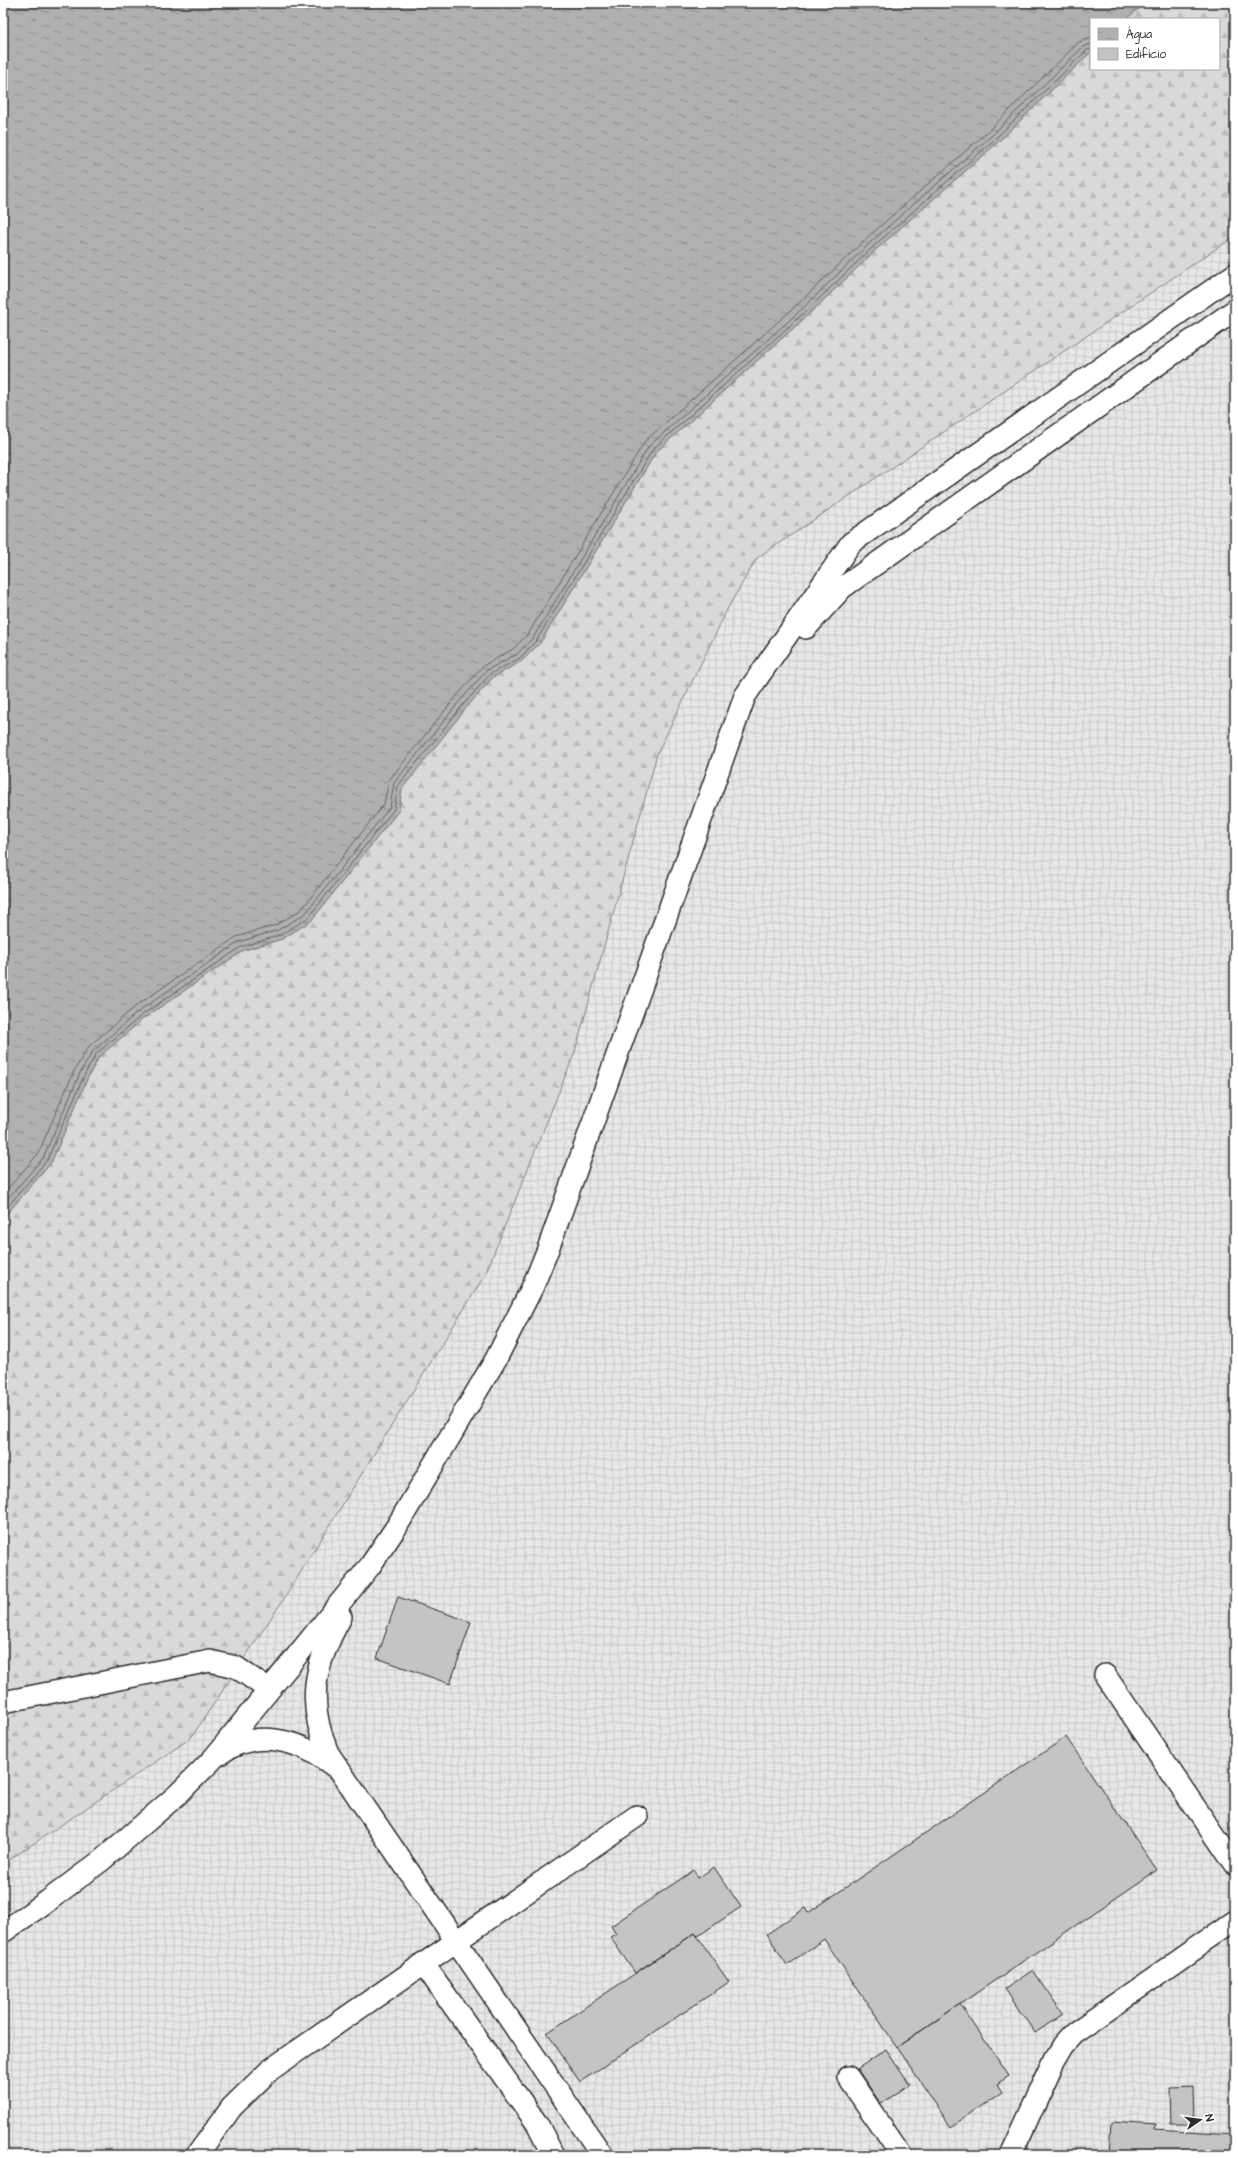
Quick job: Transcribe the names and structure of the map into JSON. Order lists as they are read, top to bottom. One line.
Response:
{"legend":["Água","Edifício"],"north":"right"}
